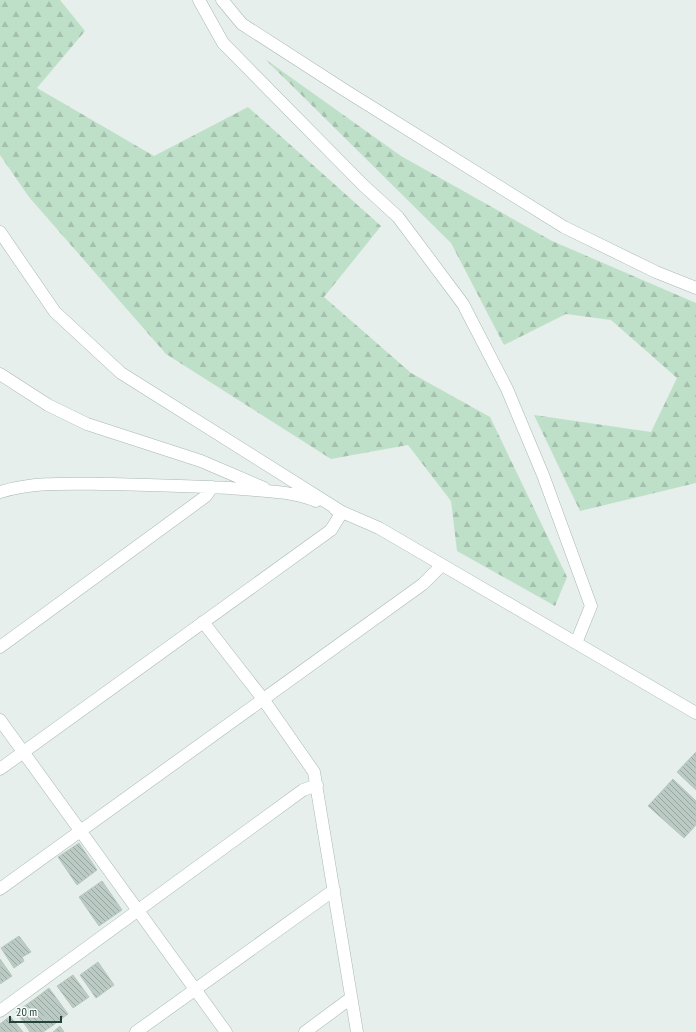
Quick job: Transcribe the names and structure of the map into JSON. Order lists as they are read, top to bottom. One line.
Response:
{"scale_bar":"20 m"}
